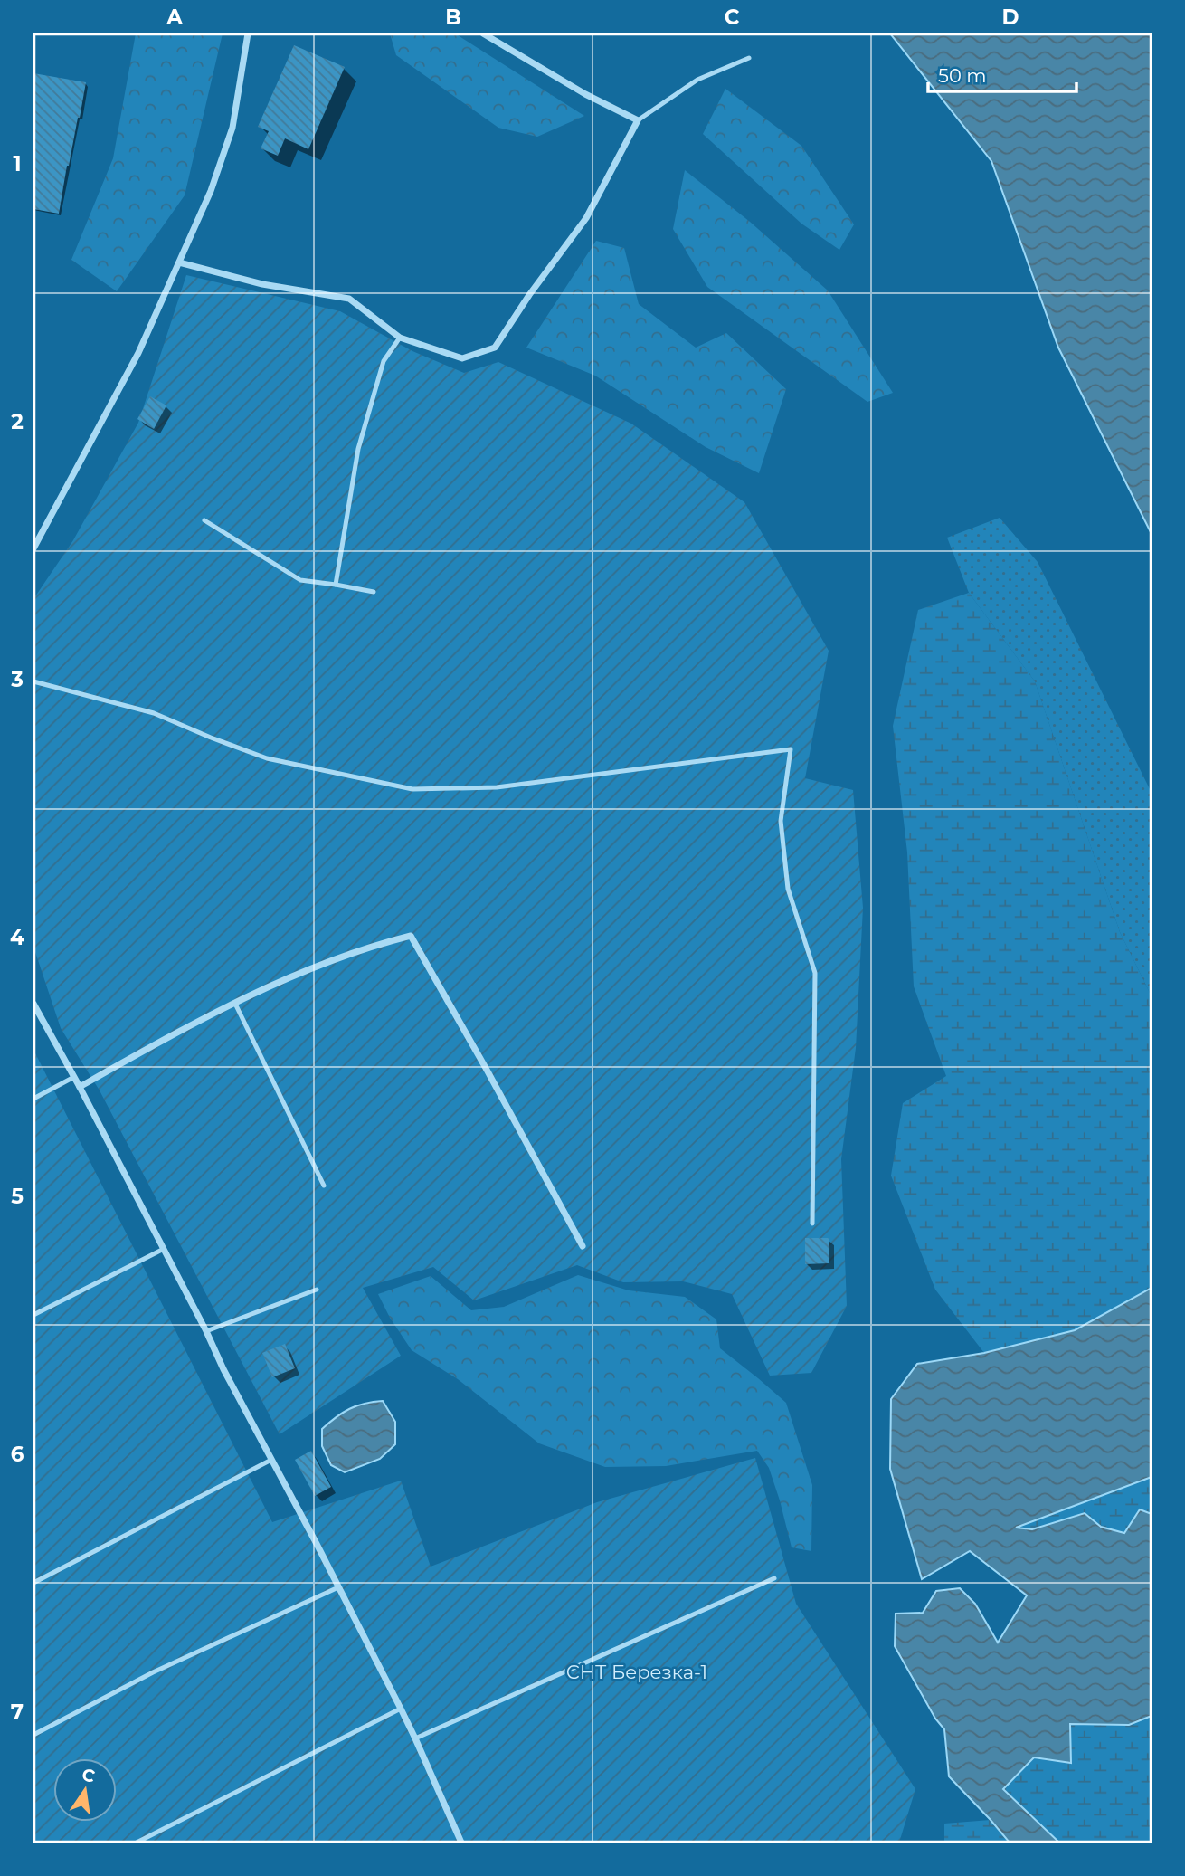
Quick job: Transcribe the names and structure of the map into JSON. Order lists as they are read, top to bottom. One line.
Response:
{"parks":["СНТ Березка-1"],"scale_bar":"50 m","north":"top","grid":{"columns":["A","B","C","D"],"rows":["1","2","3","4","5","6","7"]}}
